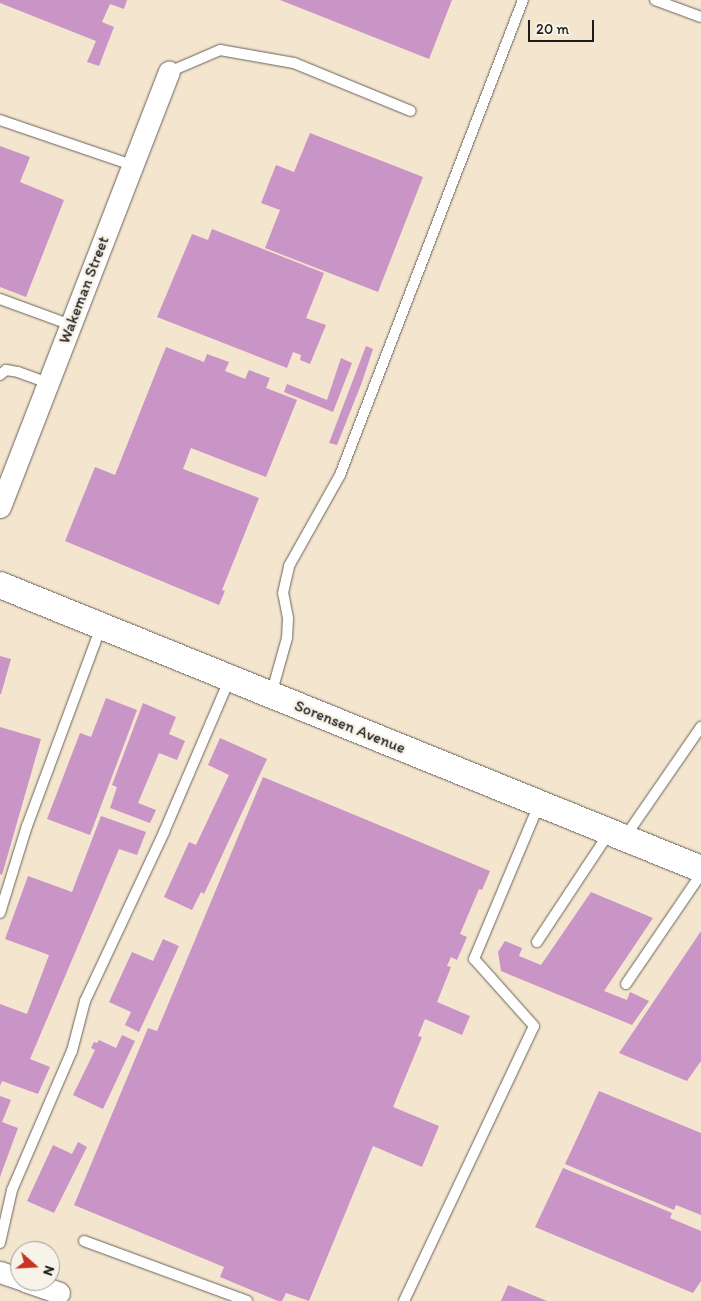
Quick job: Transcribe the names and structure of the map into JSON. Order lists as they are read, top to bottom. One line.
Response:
{"streets":{"street":["Wakeman Street","Sorensen Avenue"]},"scale_bar":"20 m","north":"right"}
